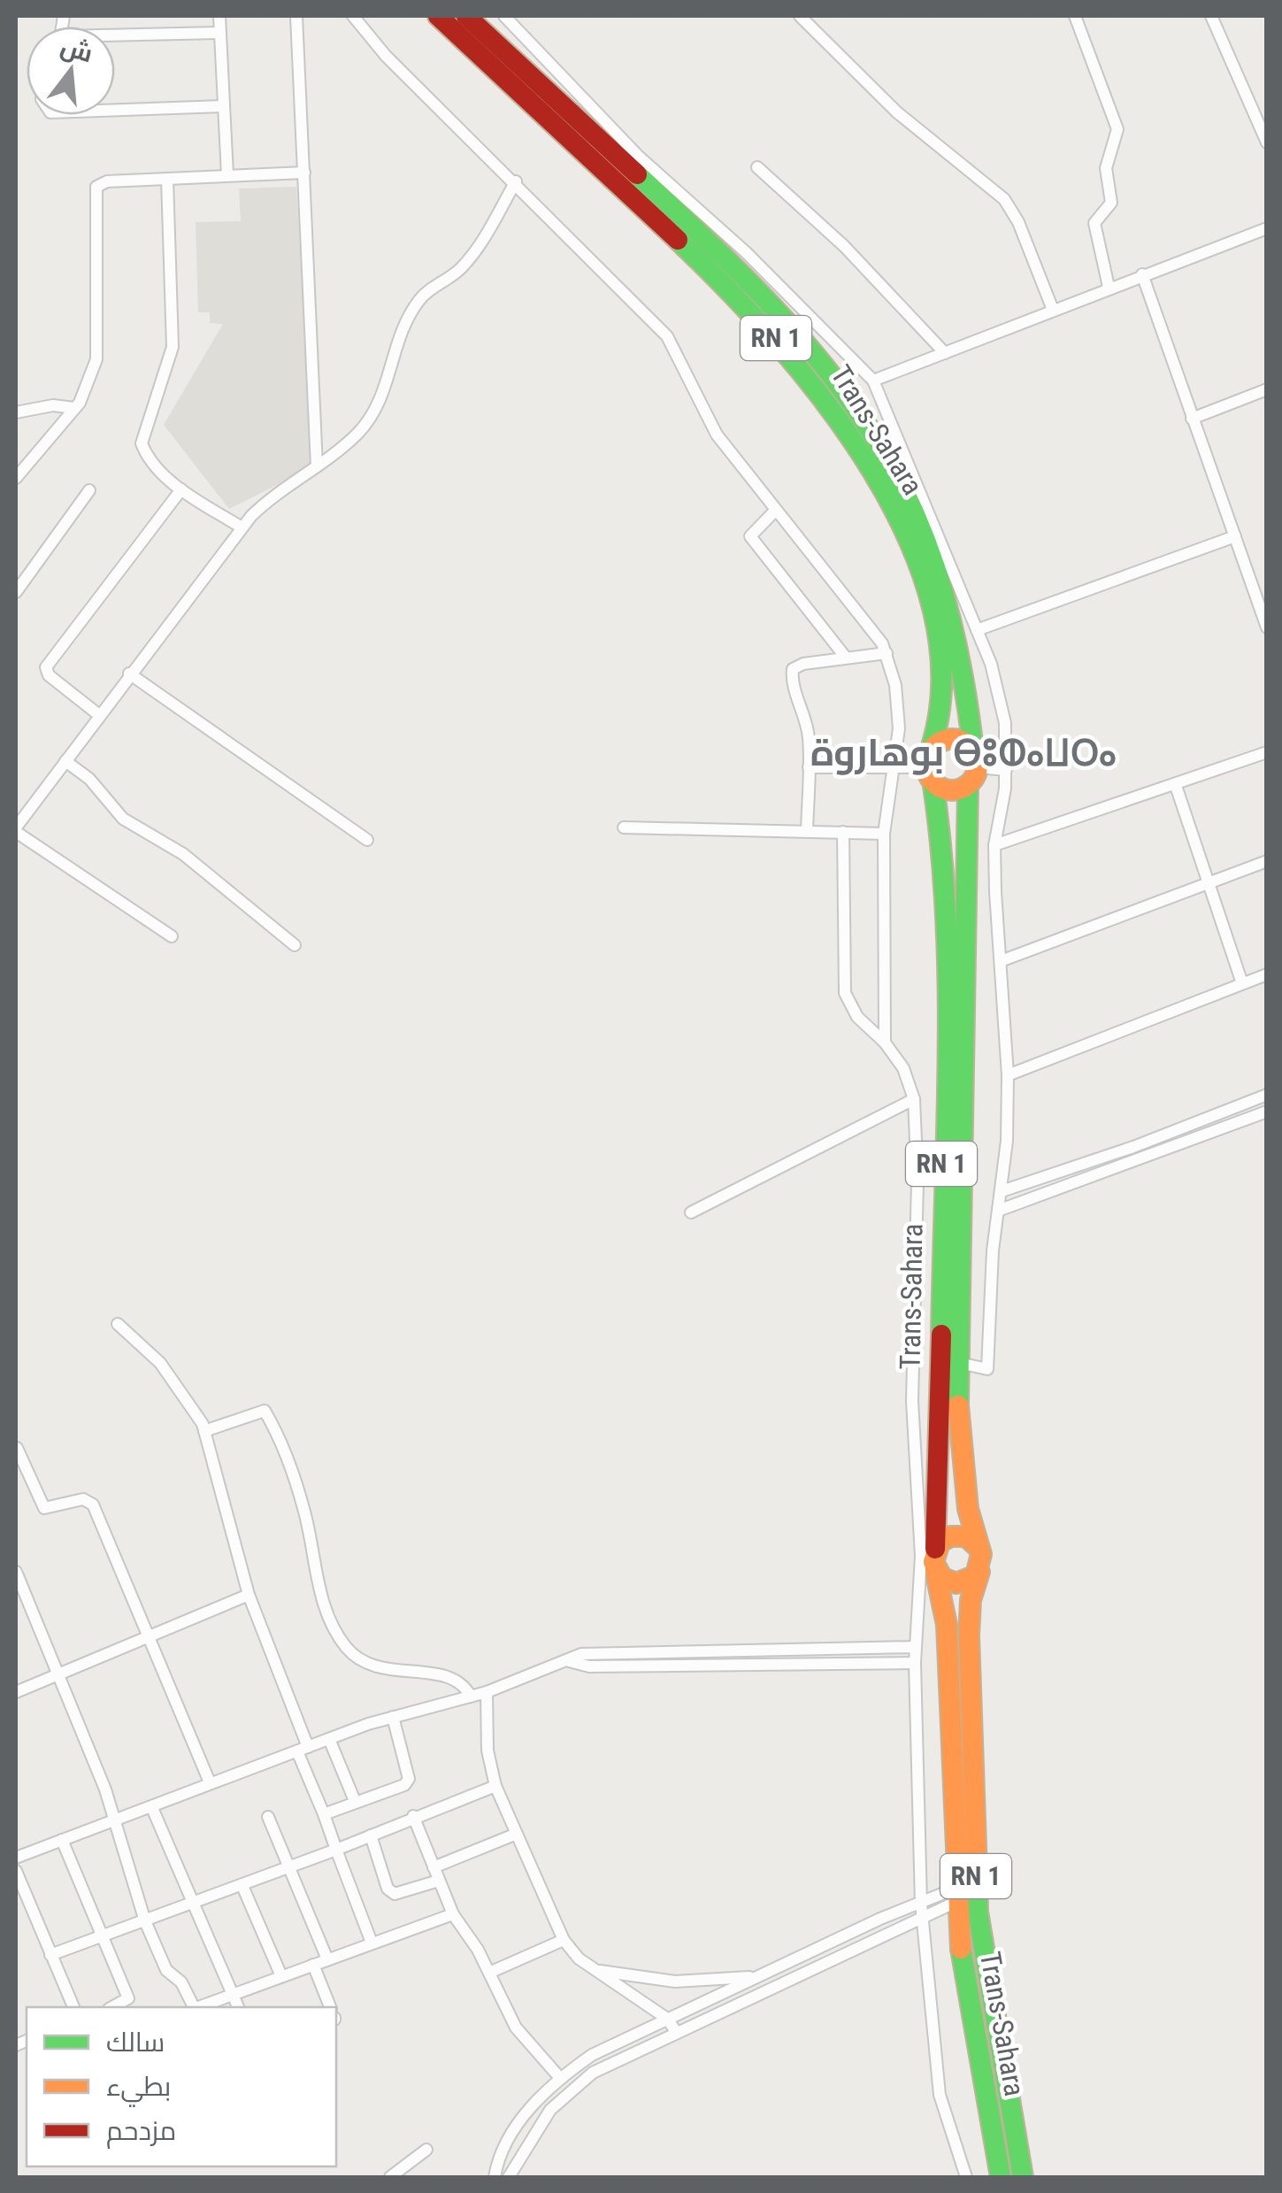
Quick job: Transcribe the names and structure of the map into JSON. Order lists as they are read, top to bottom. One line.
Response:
{"streets":{"highway":["RN 1","Trans-Sahara"]},"districts":["بوهاروة ⴱⵓⵀⴰⵡⵔⴰ"],"legend":["سالك","بطيء","مزدحم"],"north":"top"}
